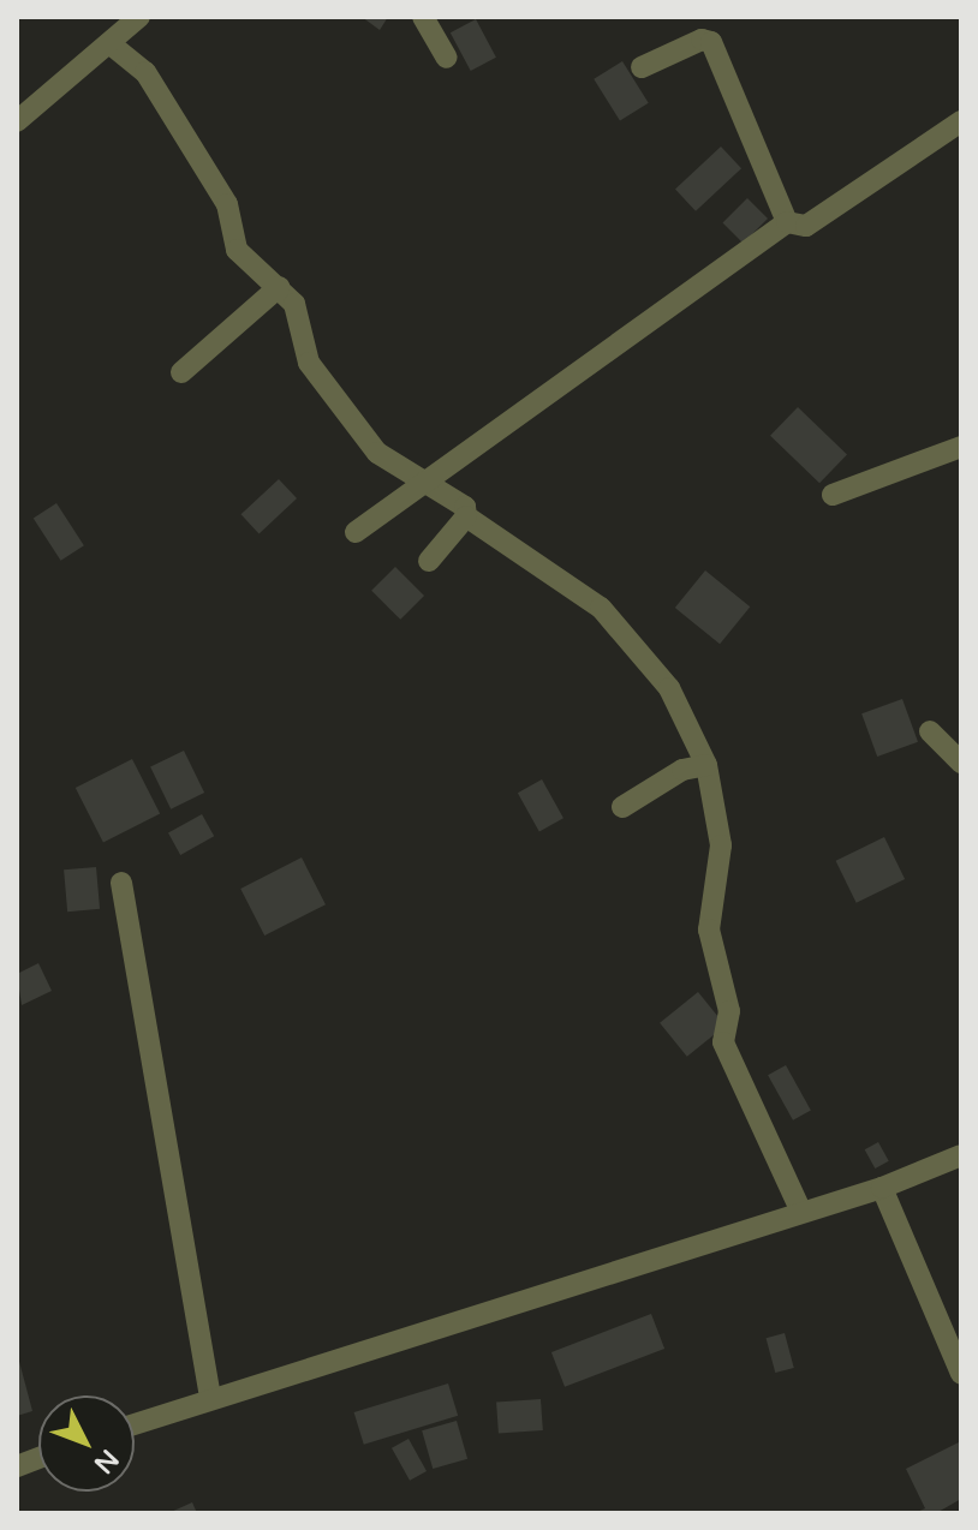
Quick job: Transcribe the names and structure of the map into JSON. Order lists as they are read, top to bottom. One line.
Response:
{"north":"bottom right"}
